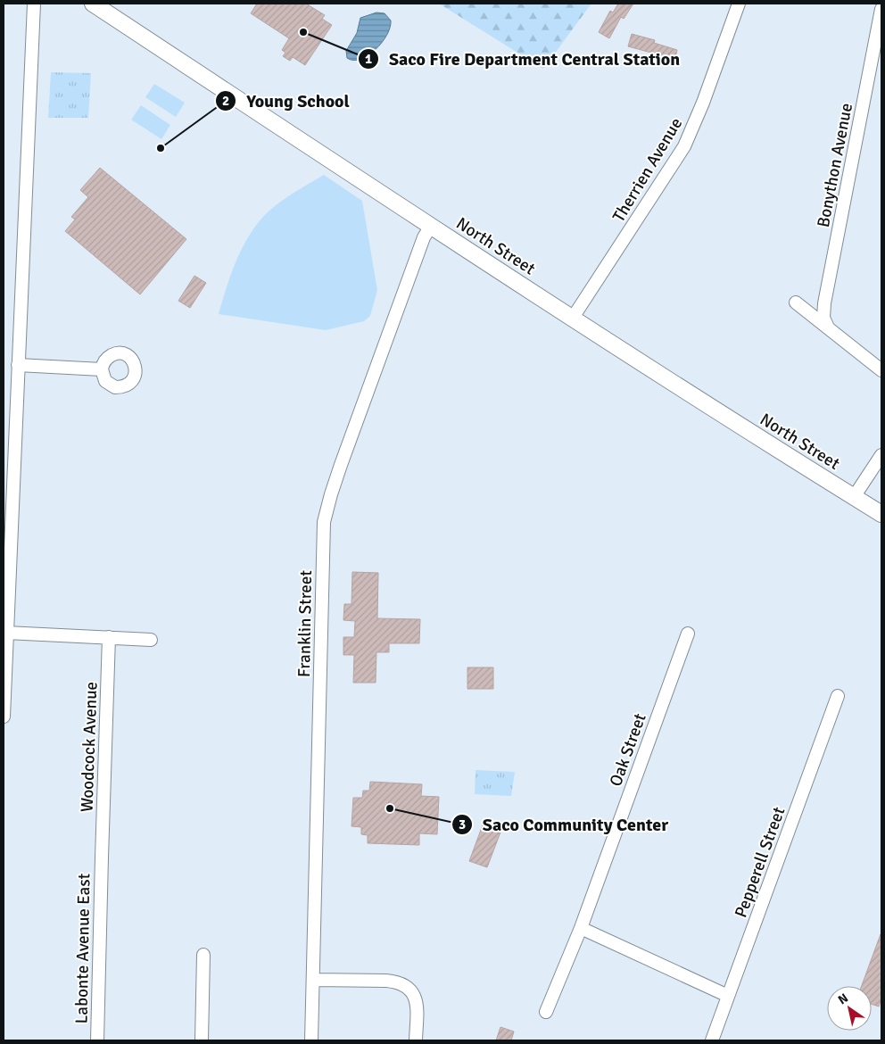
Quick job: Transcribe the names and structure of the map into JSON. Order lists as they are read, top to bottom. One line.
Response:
{"streets":{"main road":["North Street"],"street":["Bonython Avenue","Therrien Avenue","Franklin Street","Woodcock Avenue","Oak Street","Pepperell Street","Labonte Avenue East"]},"crossings":[["Therrien Avenue","North Street"],["North Street","Franklin Street"],["Woodcock Avenue","Labonte Avenue East"]],"places":["Saco Fire Department Central Station","Young School","Saco Community Center"],"north":"top left"}
